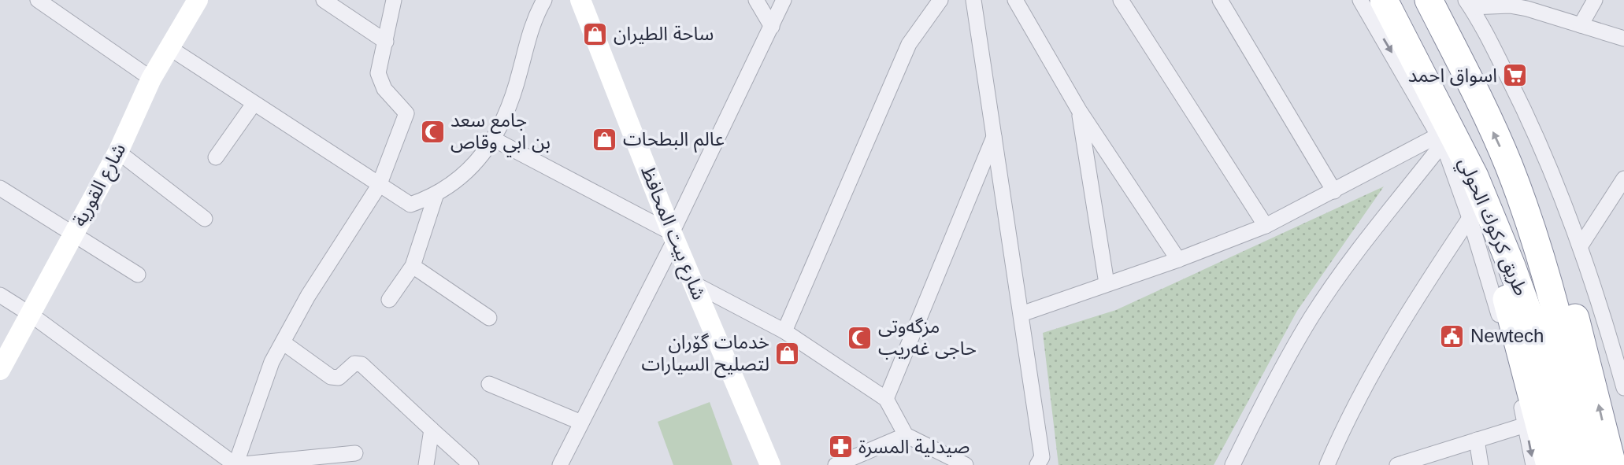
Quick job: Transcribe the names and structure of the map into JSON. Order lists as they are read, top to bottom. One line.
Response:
{"streets":{"highway":["طريق كركوك الحولي"],"main road":["شارع القورية","شارع بيت المحافظ"]},"places":{"shop":["ساحة الطيران","عالم البطحات","خدمات گۆران لتصليح السيارات"],"supermarket":["اسواق احمد"],"mosque":["جامع سعد بن ابي وقاص","مزگەوتی حاجی غەریب"],"public building":["Newtech"],"pharmacy":["صيدلية المسرة"]}}
